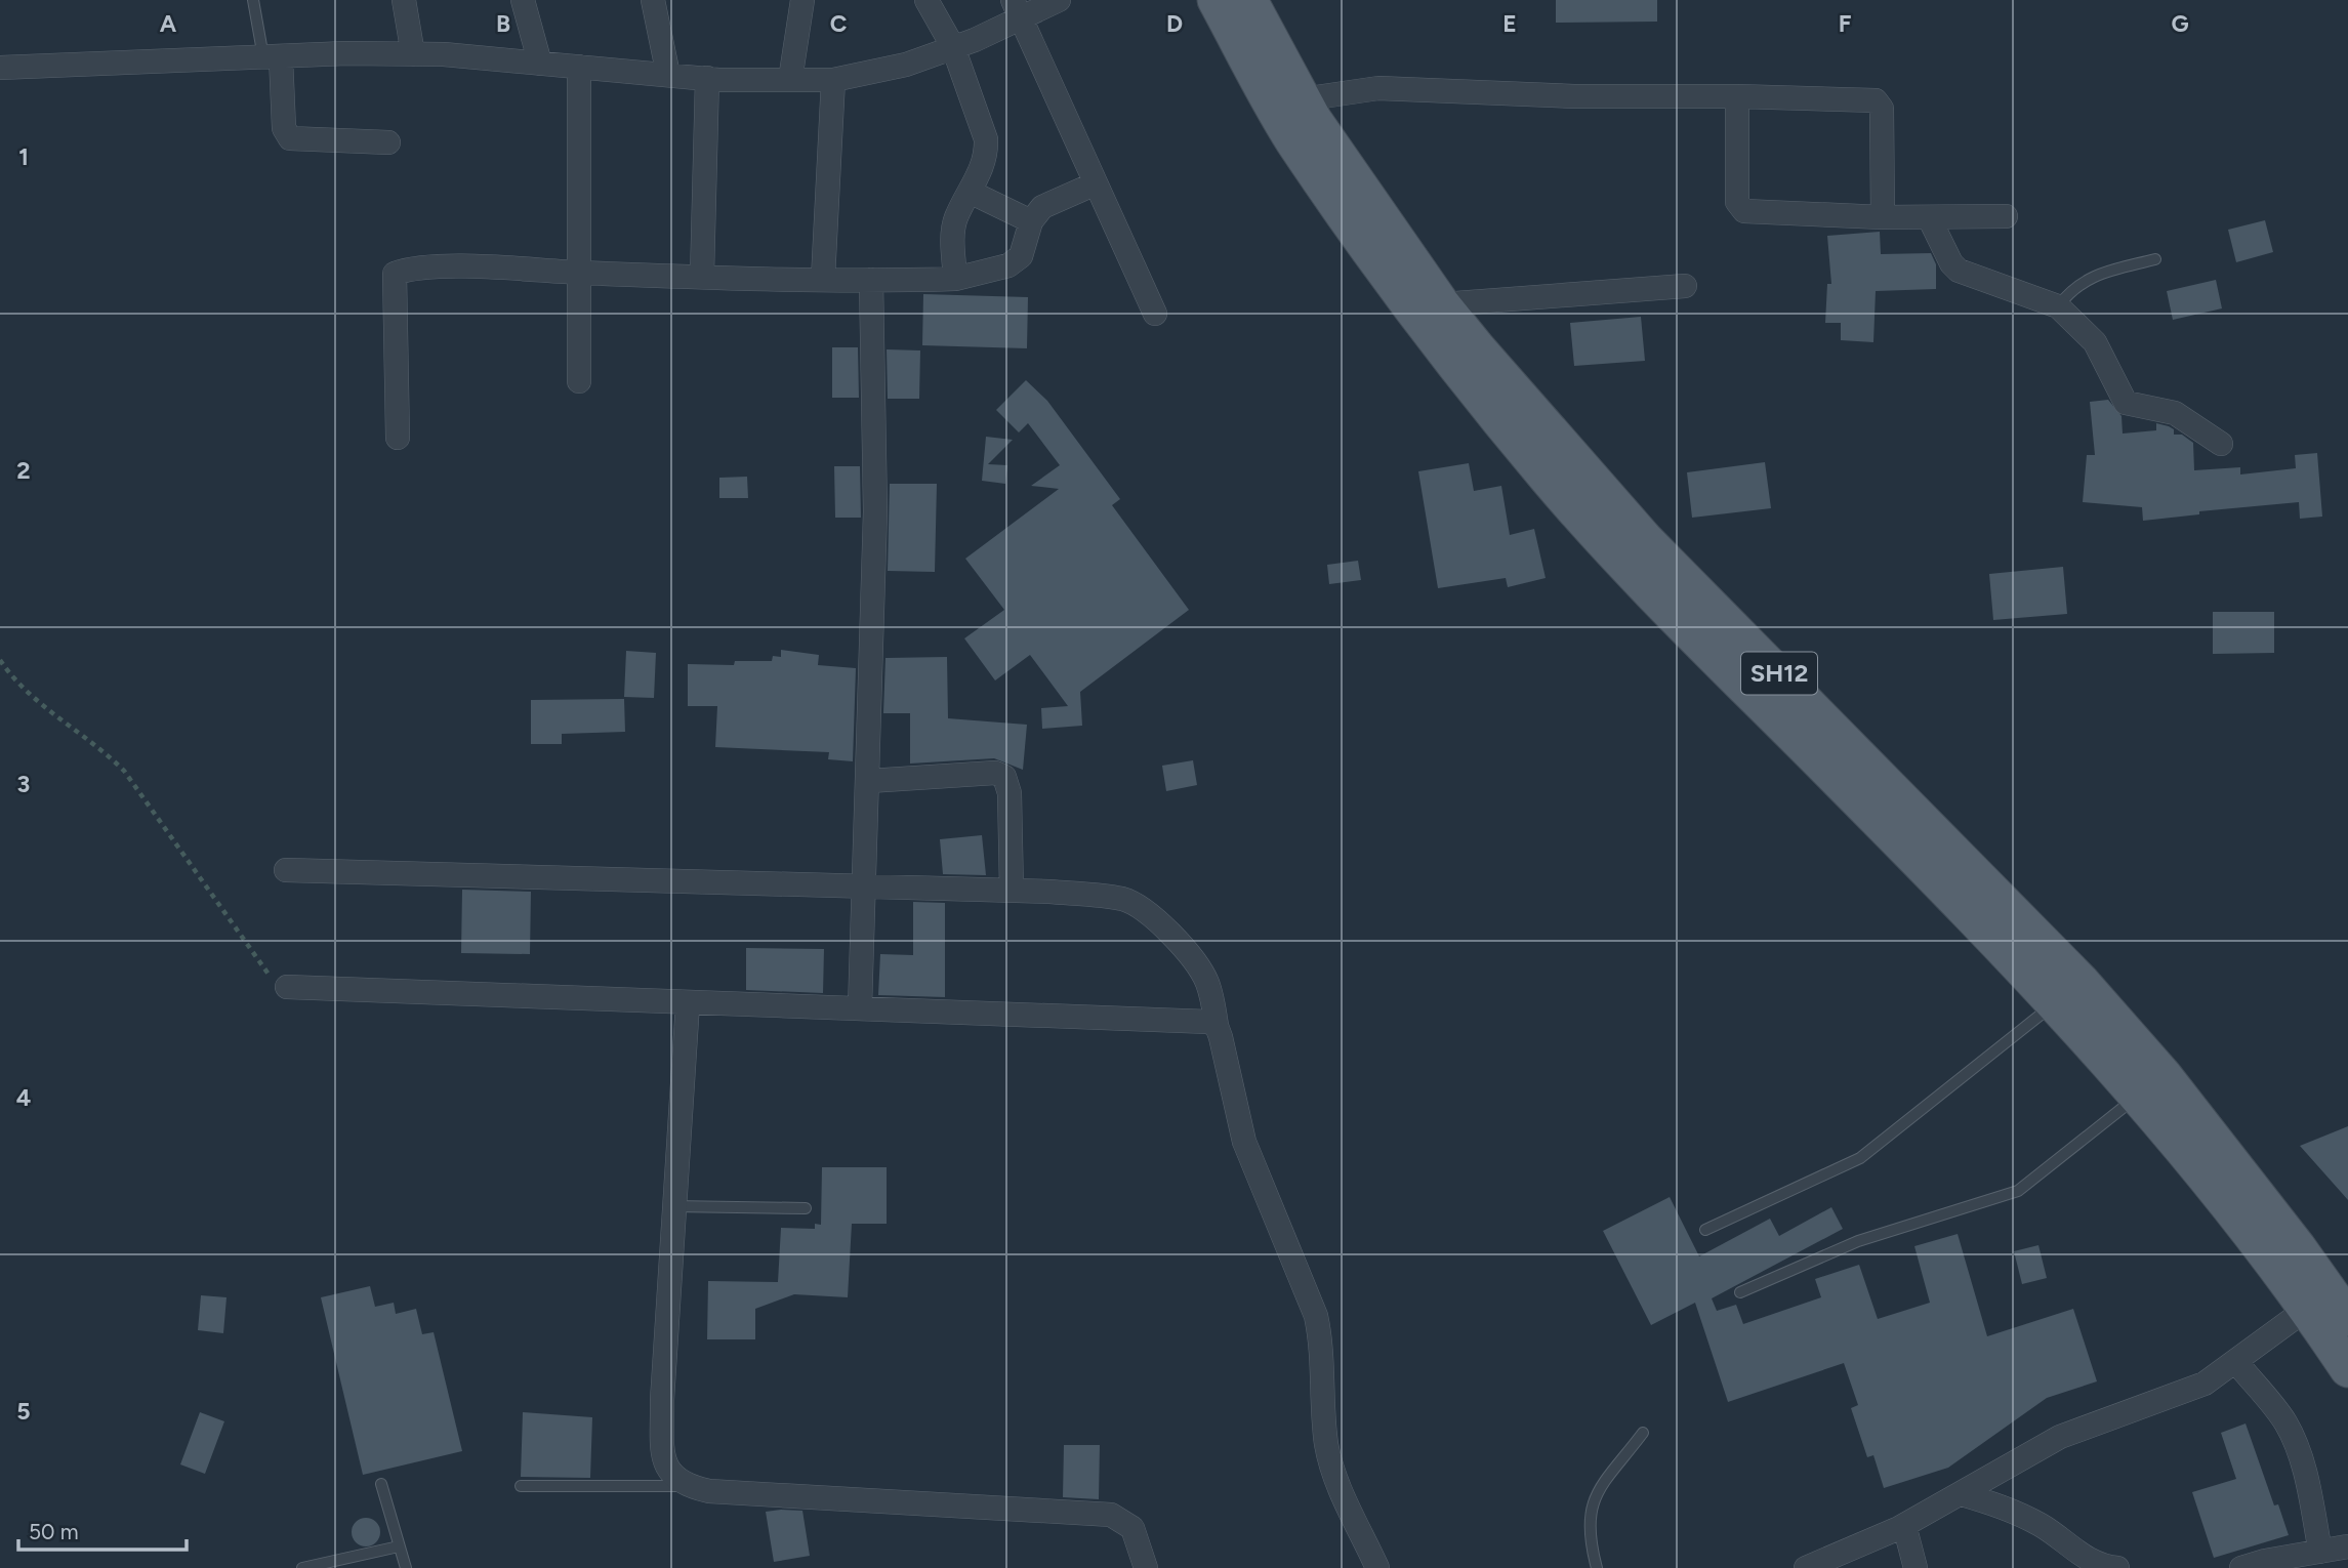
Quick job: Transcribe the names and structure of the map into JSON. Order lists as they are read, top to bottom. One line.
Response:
{"streets":{"main road":["SH12"]},"scale_bar":"50 m","grid":{"columns":["A","B","C","D","E","F","G"],"rows":["1","2","3","4","5"]}}
